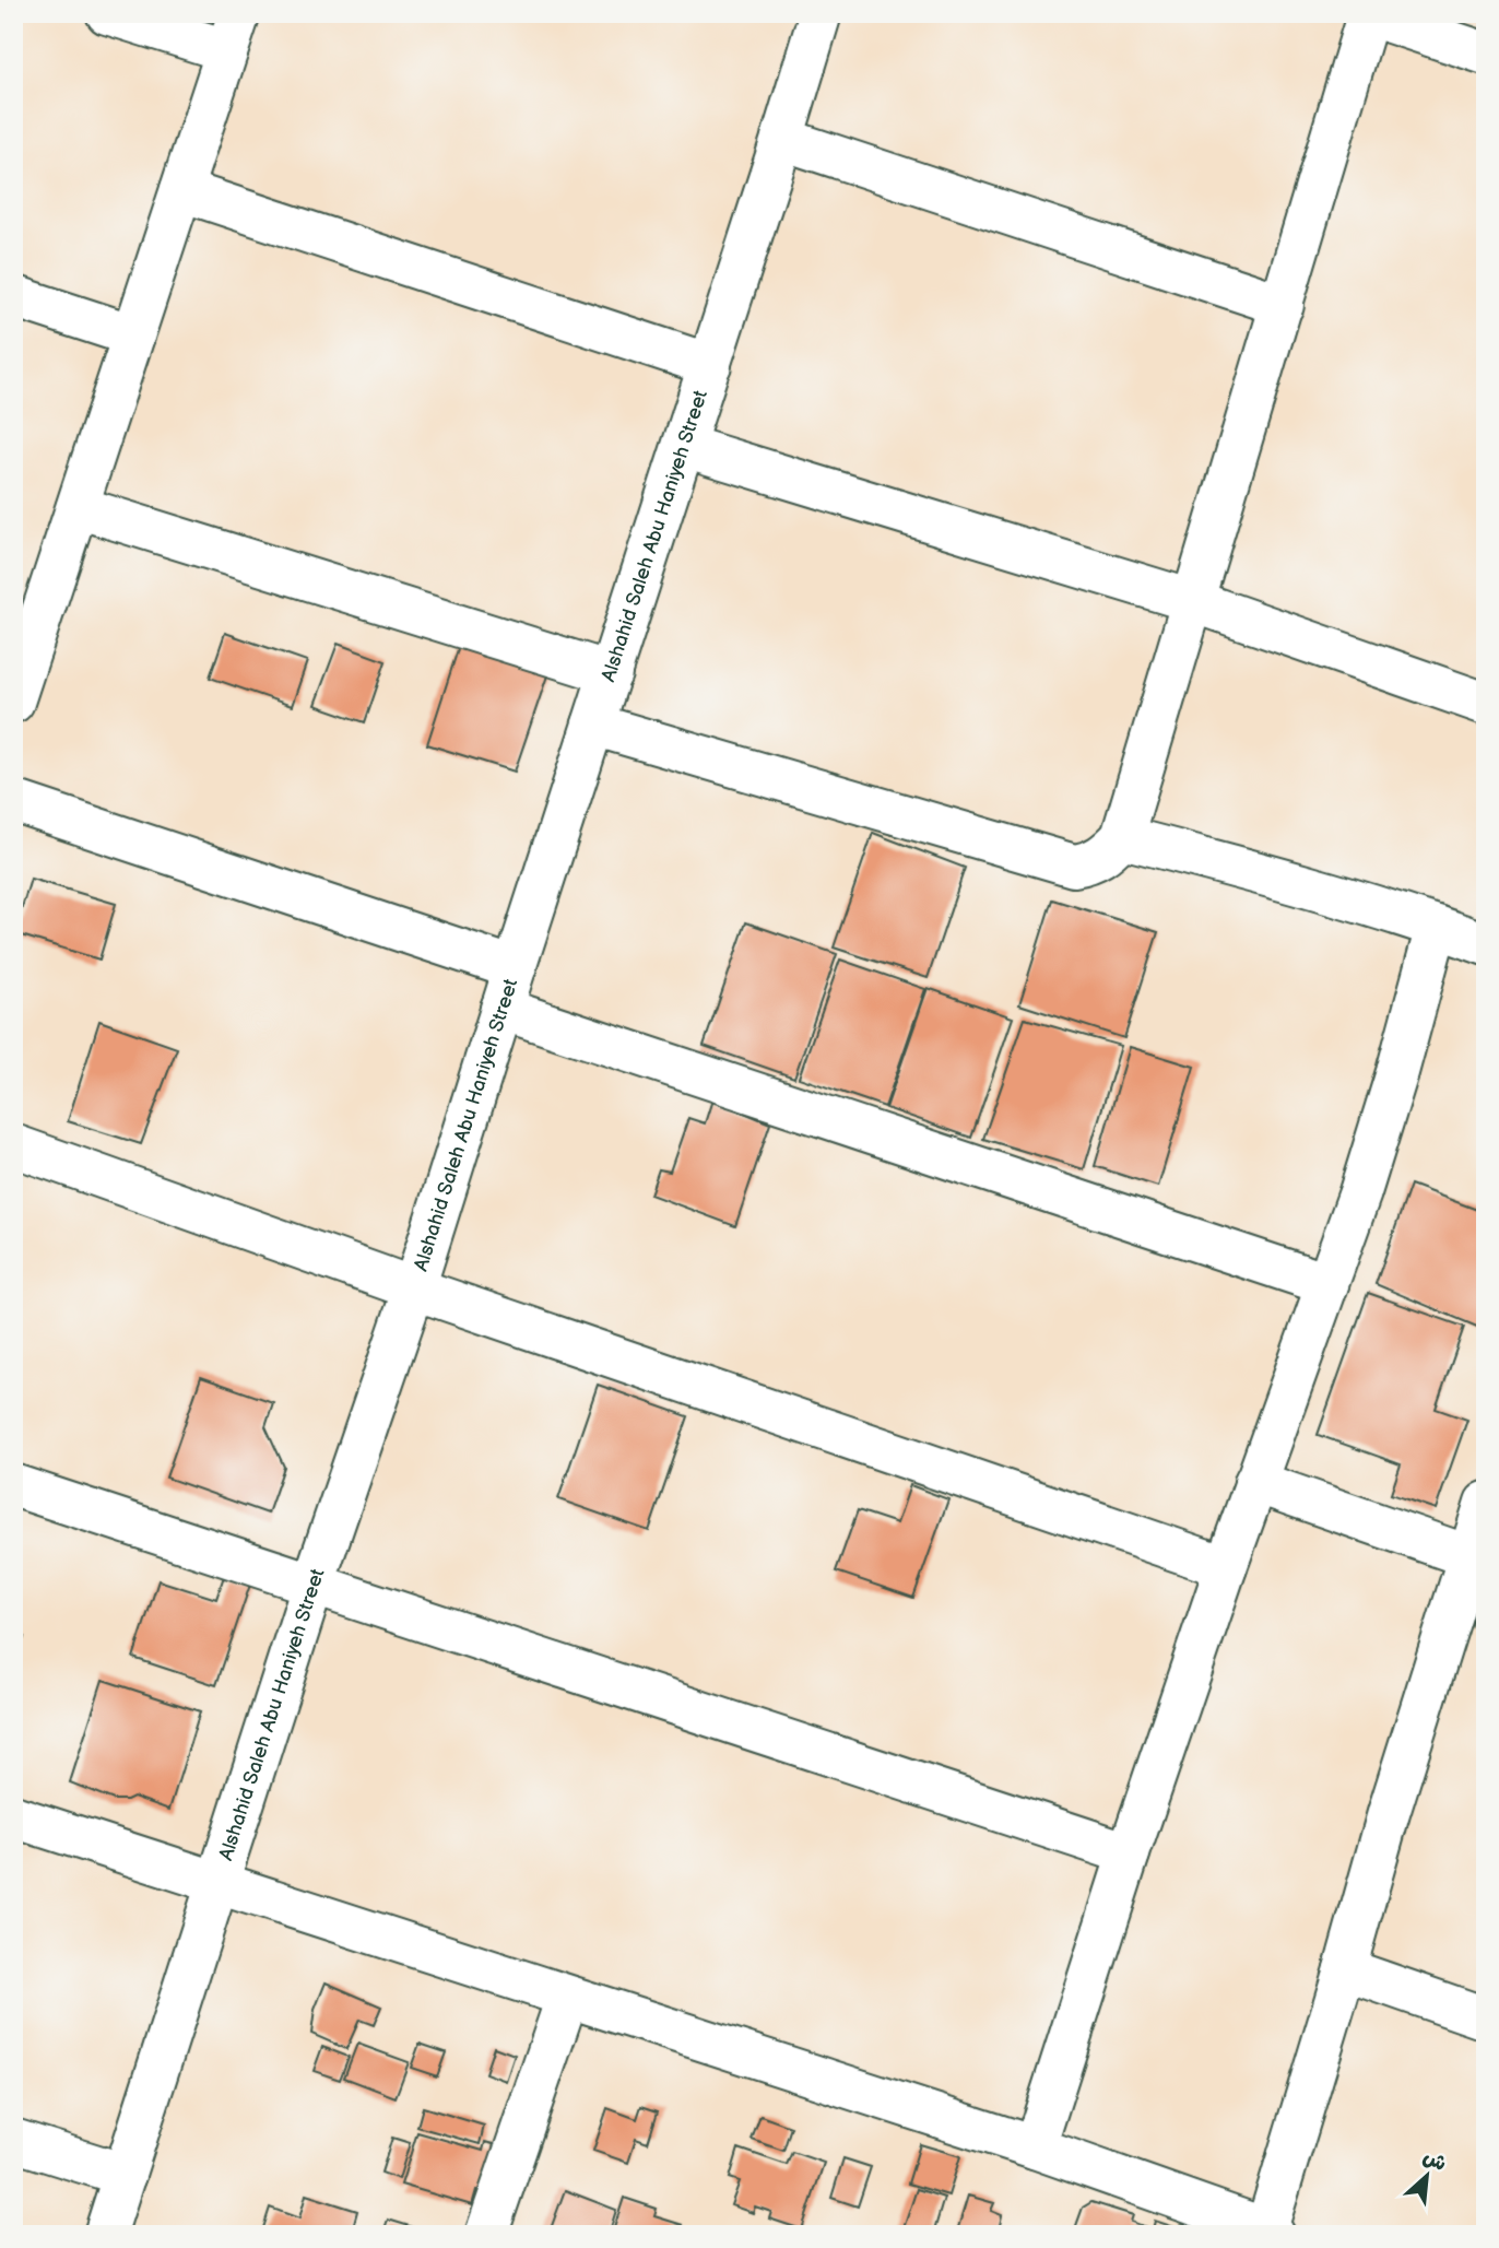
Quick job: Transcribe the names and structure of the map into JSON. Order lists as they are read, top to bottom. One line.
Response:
{"streets":{"street":["Alshahid Saleh Abu Haniyeh Street"]},"north":"top right"}
